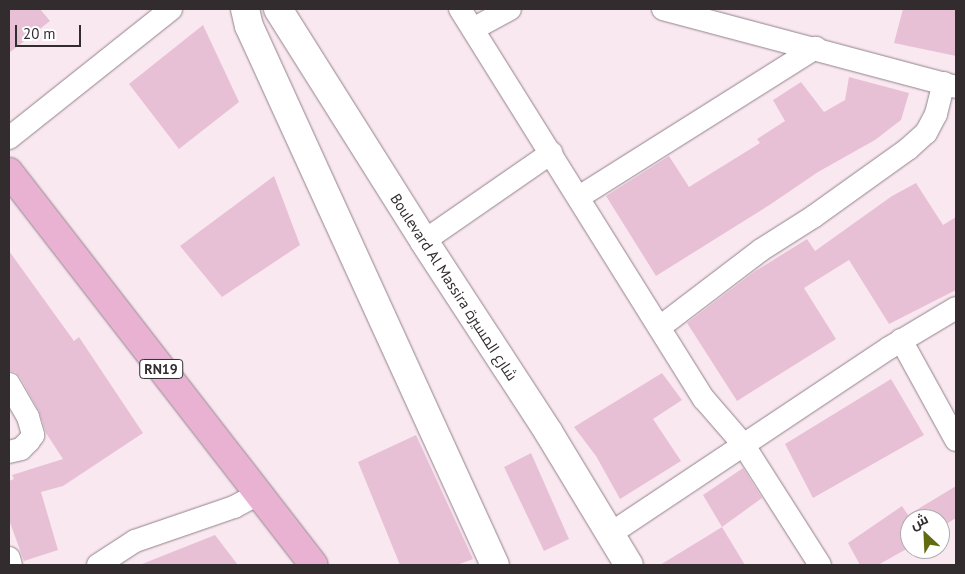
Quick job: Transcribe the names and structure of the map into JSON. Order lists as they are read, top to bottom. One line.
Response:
{"streets":{"main road":["Boulevard Al Massira شارع المسيرة","RN19"]},"scale_bar":"20 m","north":"top left"}
